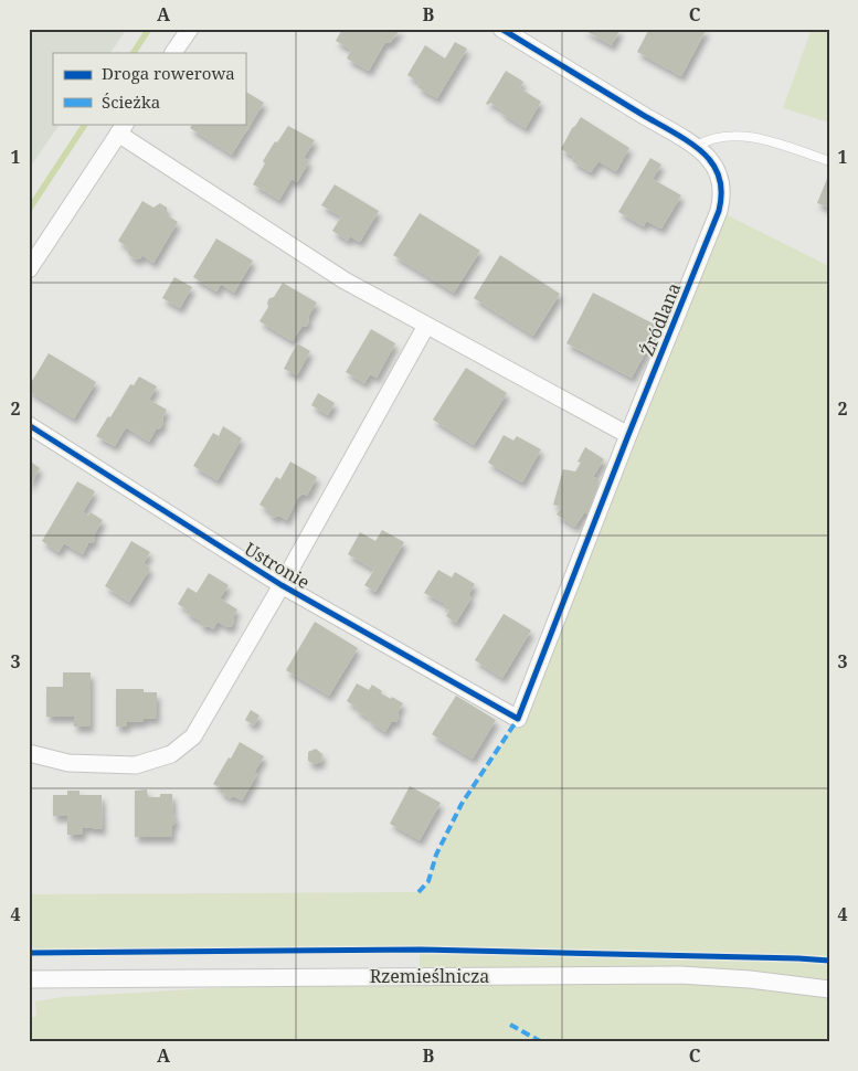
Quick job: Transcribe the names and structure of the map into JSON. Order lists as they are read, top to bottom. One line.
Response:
{"streets":{"street":["Źródlana","Ustronie","Rzemieślnicza"]},"crossings":[["Źródlana","Ustronie"]],"legend":["Droga rowerowa","Ścieżka"],"grid":{"columns":["A","B","C"],"rows":["1","2","3","4"]}}
